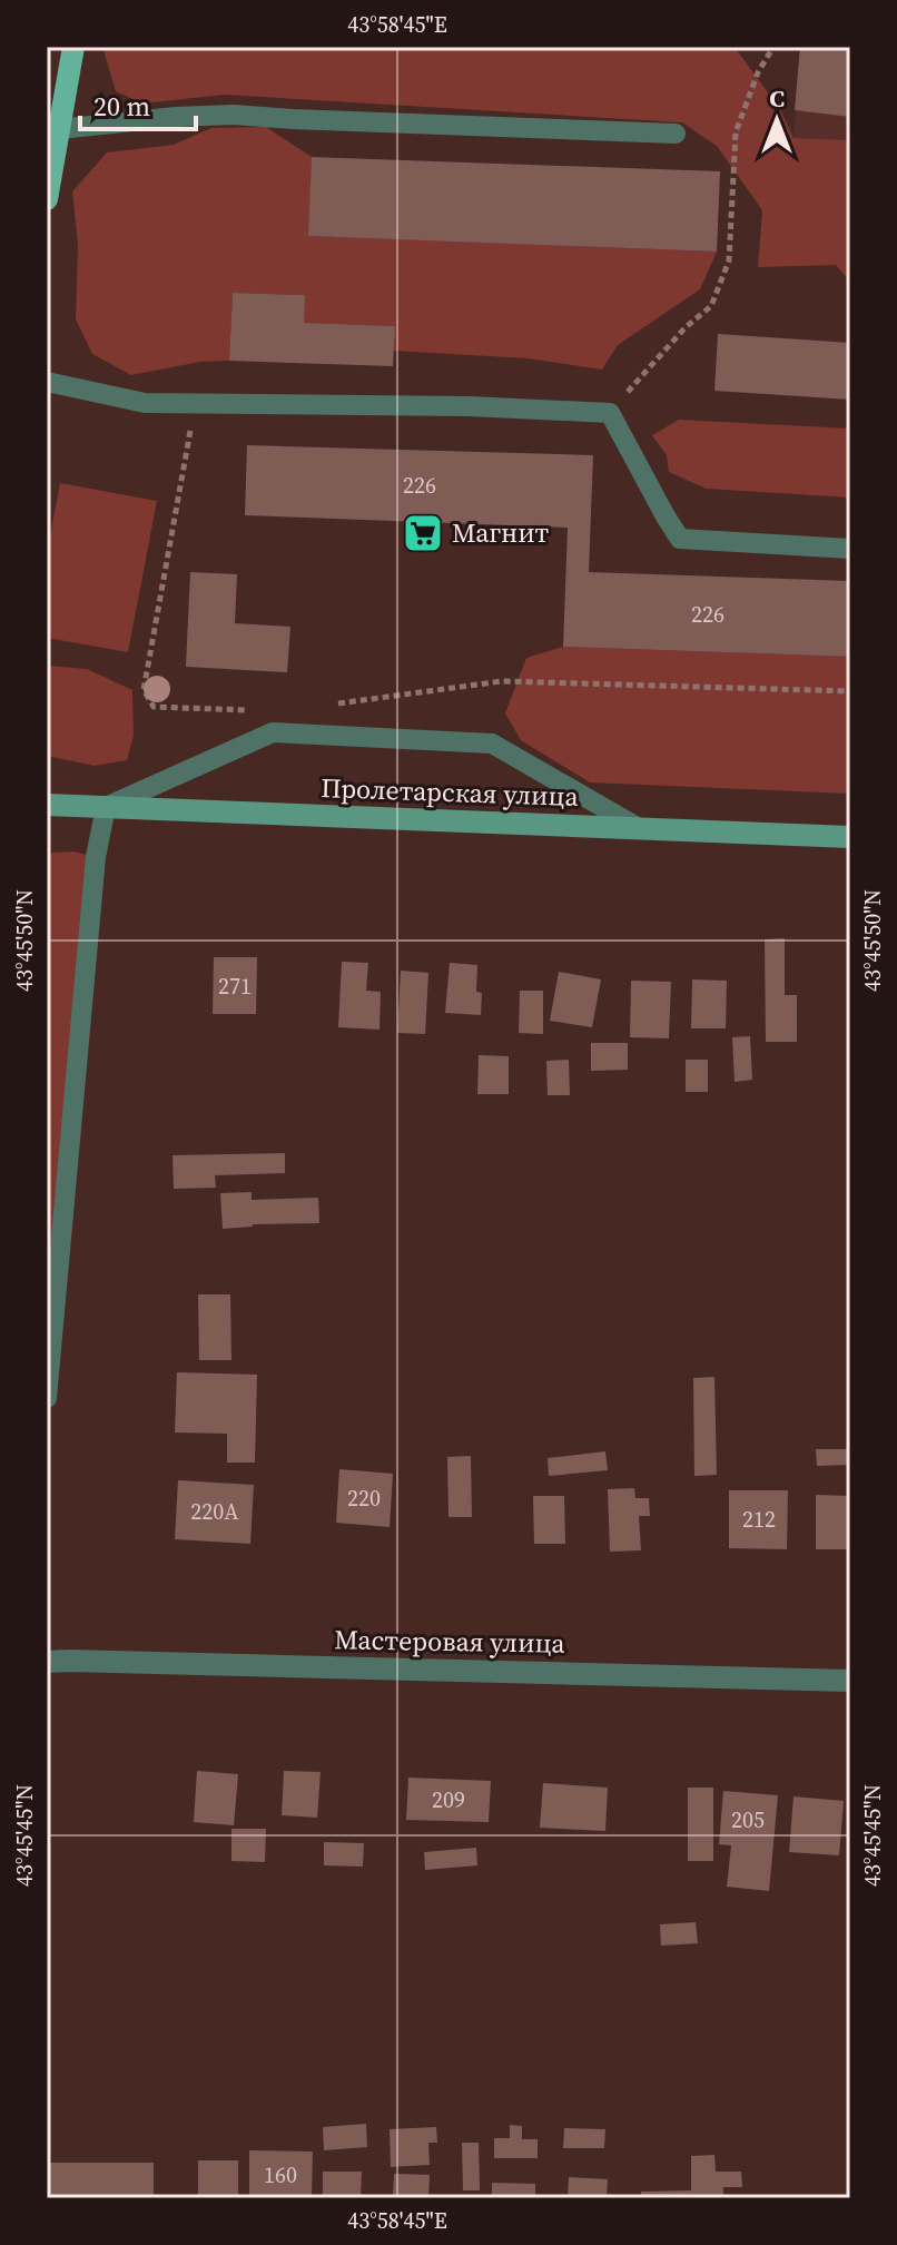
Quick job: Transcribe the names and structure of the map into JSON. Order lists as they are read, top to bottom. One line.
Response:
{"streets":{"street":["Пролетарская улица","Мастеровая улица"]},"places":{"supermarket":["Магнит"]},"house_numbers":["226","226","271","220","220А","212","209","205","160"],"scale_bar":"20 m","north":"top","coordinates":["43°58'45\"E","43°45'50\"N","43°45'45\"N"]}
